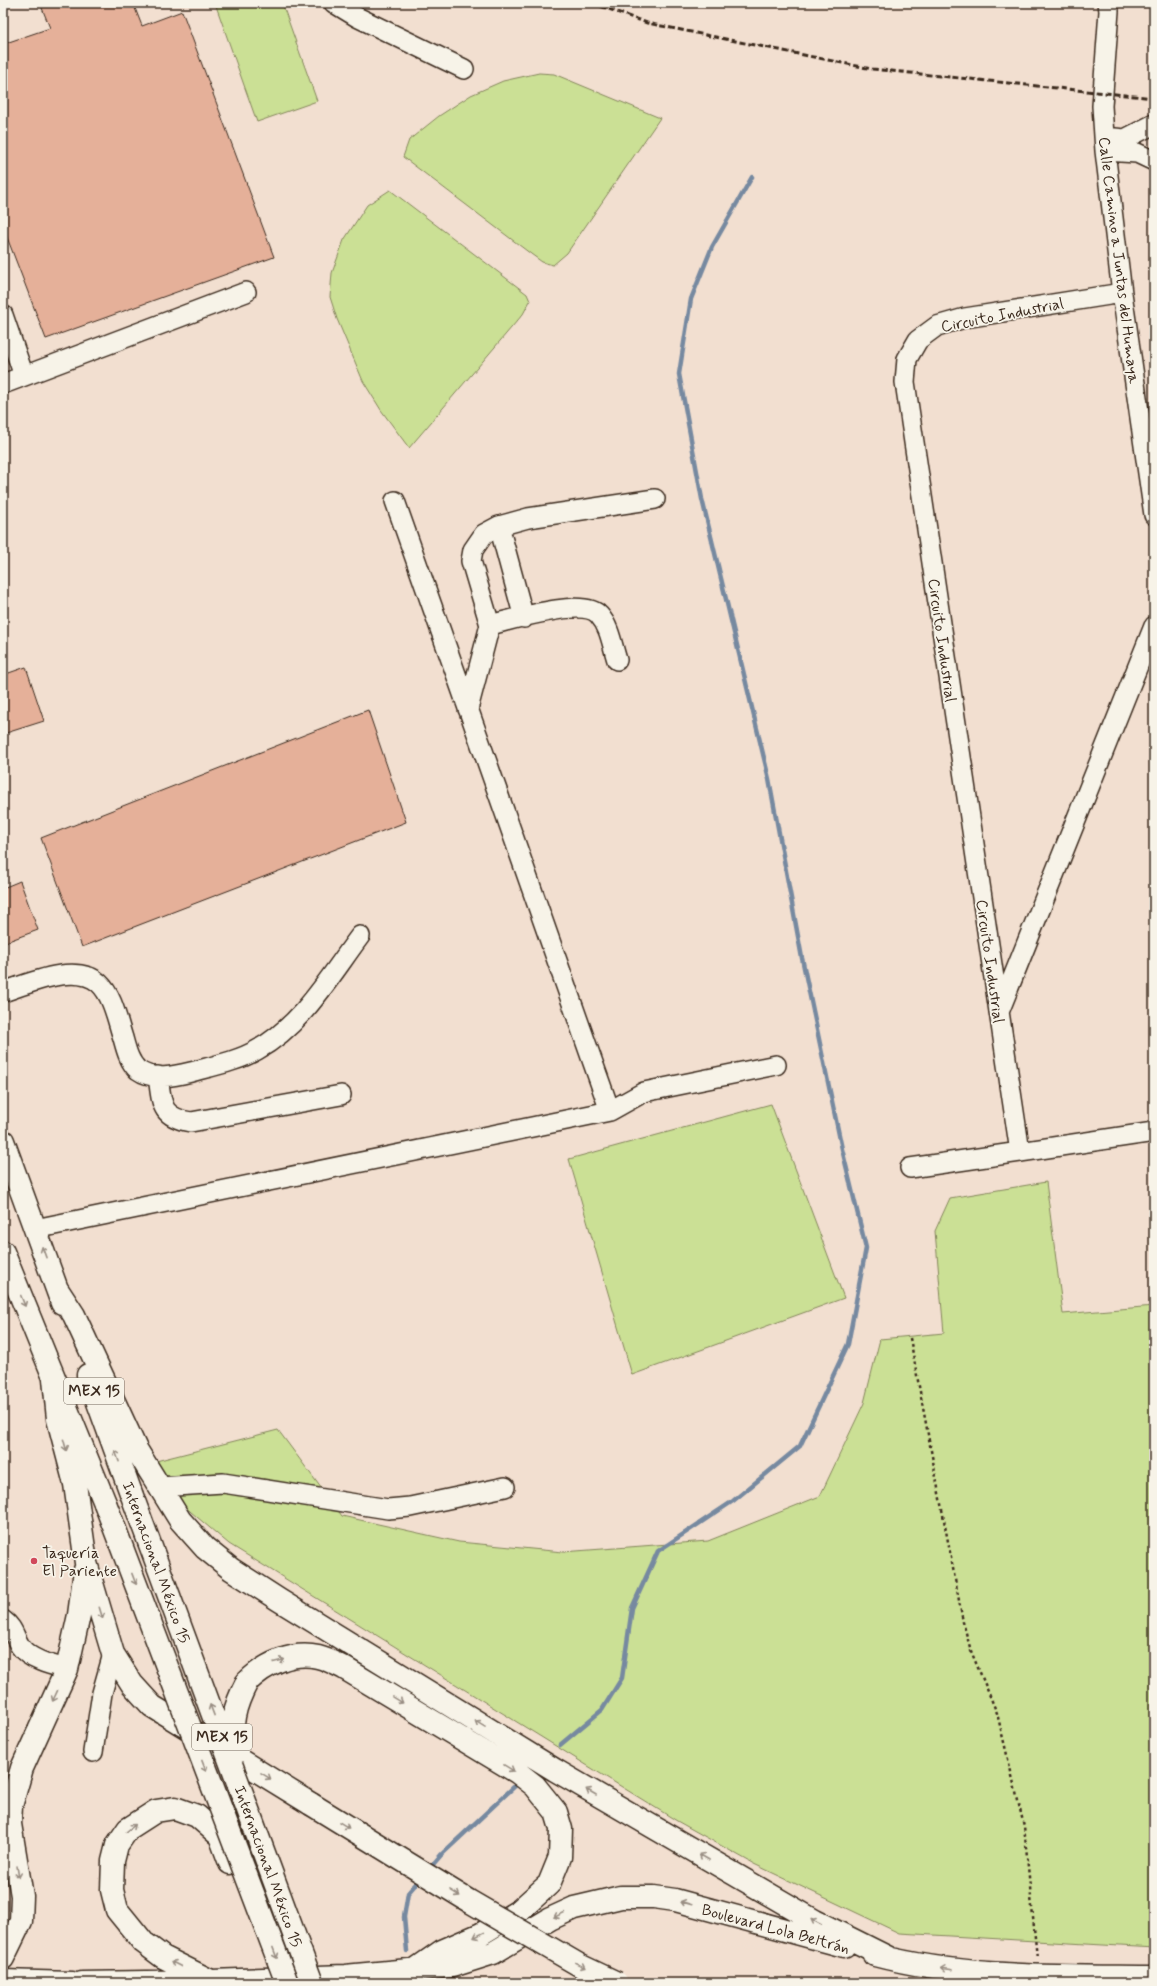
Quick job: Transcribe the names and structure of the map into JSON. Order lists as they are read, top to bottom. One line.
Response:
{"streets":{"main road":["MEX 15","Internacional México 15","Boulevard Lola Beltrán"],"street":["Calle Camino a Juntas del Humaya","Circuito Industrial"]},"crossings":[["Calle Camino a Juntas del Humaya","Circuito Industrial"]],"one_way":["Boulevard Lola Beltrán"],"places":["Taquería El Pariente"]}
